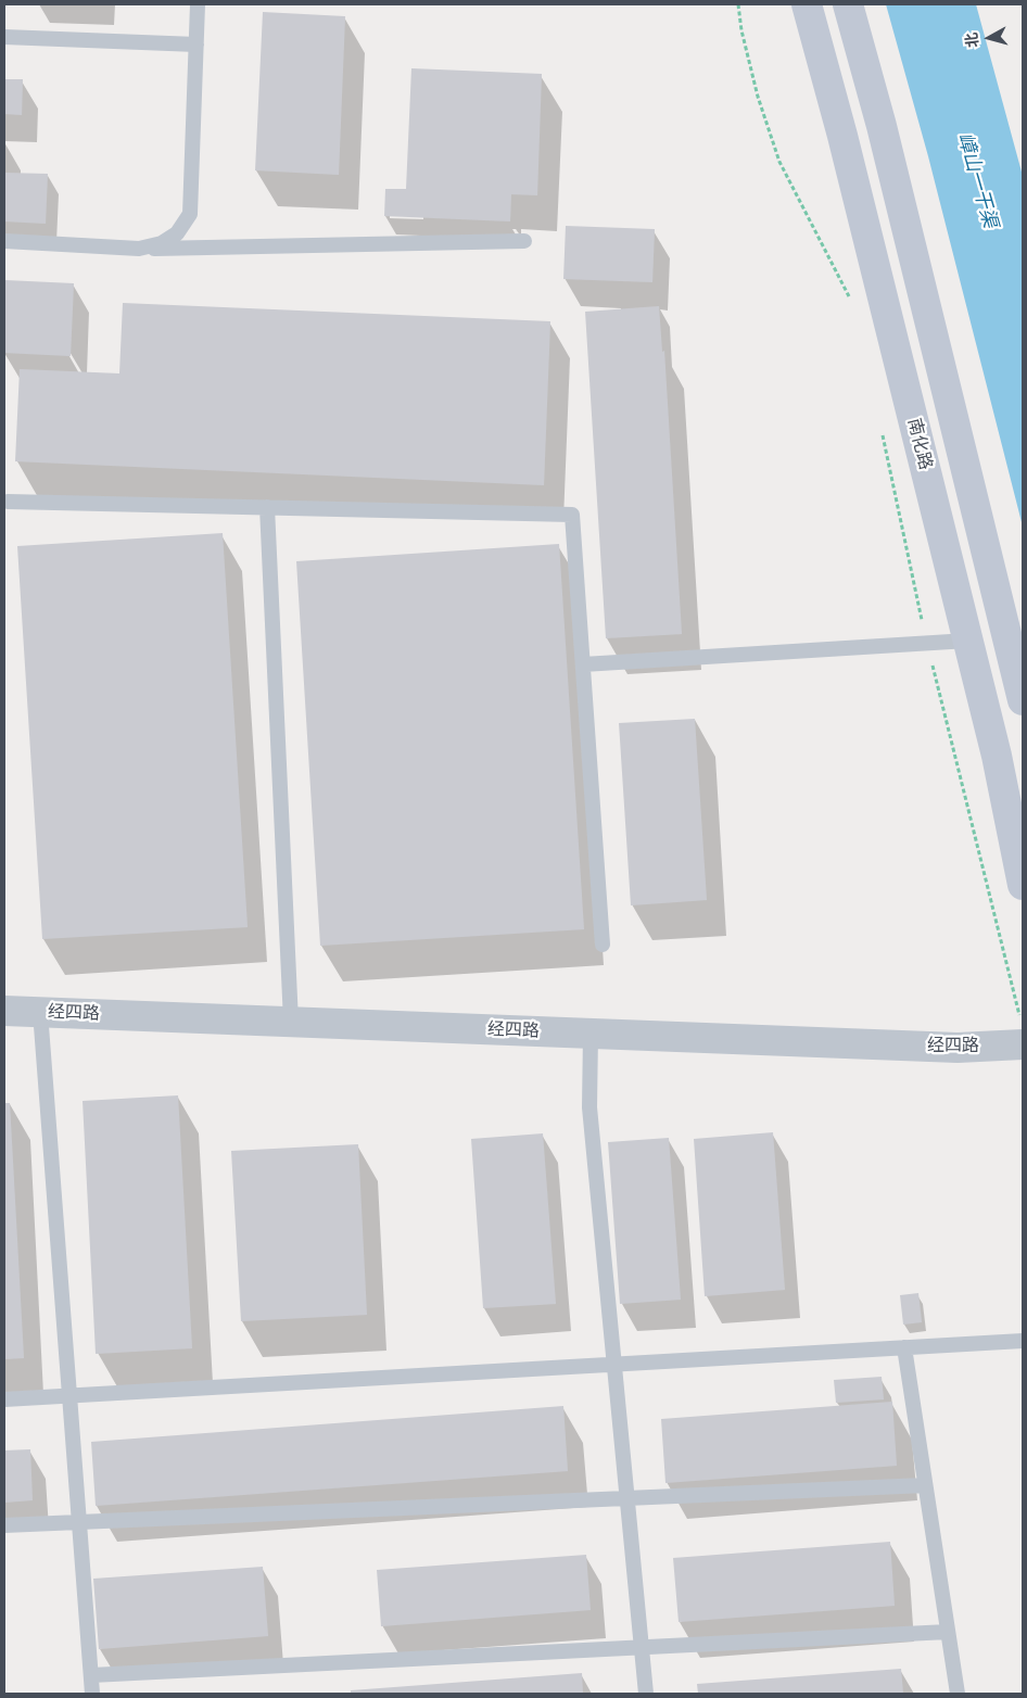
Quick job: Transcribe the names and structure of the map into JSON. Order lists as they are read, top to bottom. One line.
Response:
{"streets":{"main road":["南化路"],"street":["经四路"]},"water":["嶂山一干渠"],"north":"left"}
